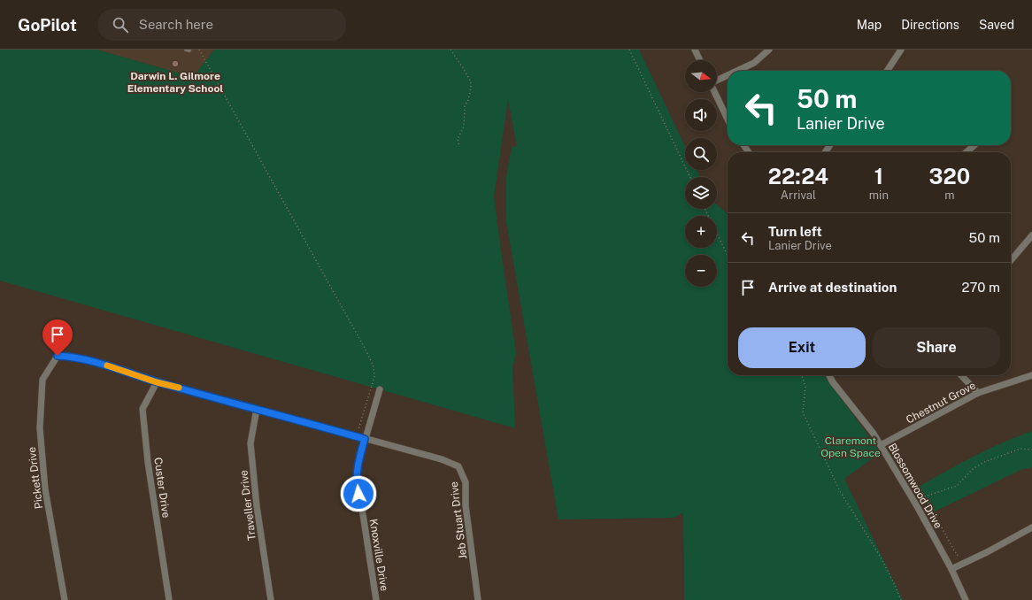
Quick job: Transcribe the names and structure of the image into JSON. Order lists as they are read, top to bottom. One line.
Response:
{"streets":{"street":["Chestnut Grove","Pickett Drive","Blossomwood Drive","Custer Drive","Traveller Drive","Jeb Stuart Drive","Knoxville Drive"]},"crossings":[["Chestnut Grove","Blossomwood Drive"],["Pickett Drive","Jeb Stuart Drive"],["Custer Drive","Jeb Stuart Drive"],["Traveller Drive","Jeb Stuart Drive"],["Jeb Stuart Drive","Knoxville Drive"]],"parks":["Claremont Open Space"],"places":["Darwin L. Gilmore Elementary School"],"north":"right","page":{"header":"GoPilot","search":"Search here","nav":["Map","Directions","Saved"],"map_buttons":["+","−"],"turn":["50 m","Lanier Drive"],"eta":["22:24","Arrival","1","min","320","m"],"list":[{"name":"Turn left","note":"Lanier Drive","value":"50 m"},{"name":"Arrive at destination","value":"270 m"}],"buttons":["Exit","Share"]}}
